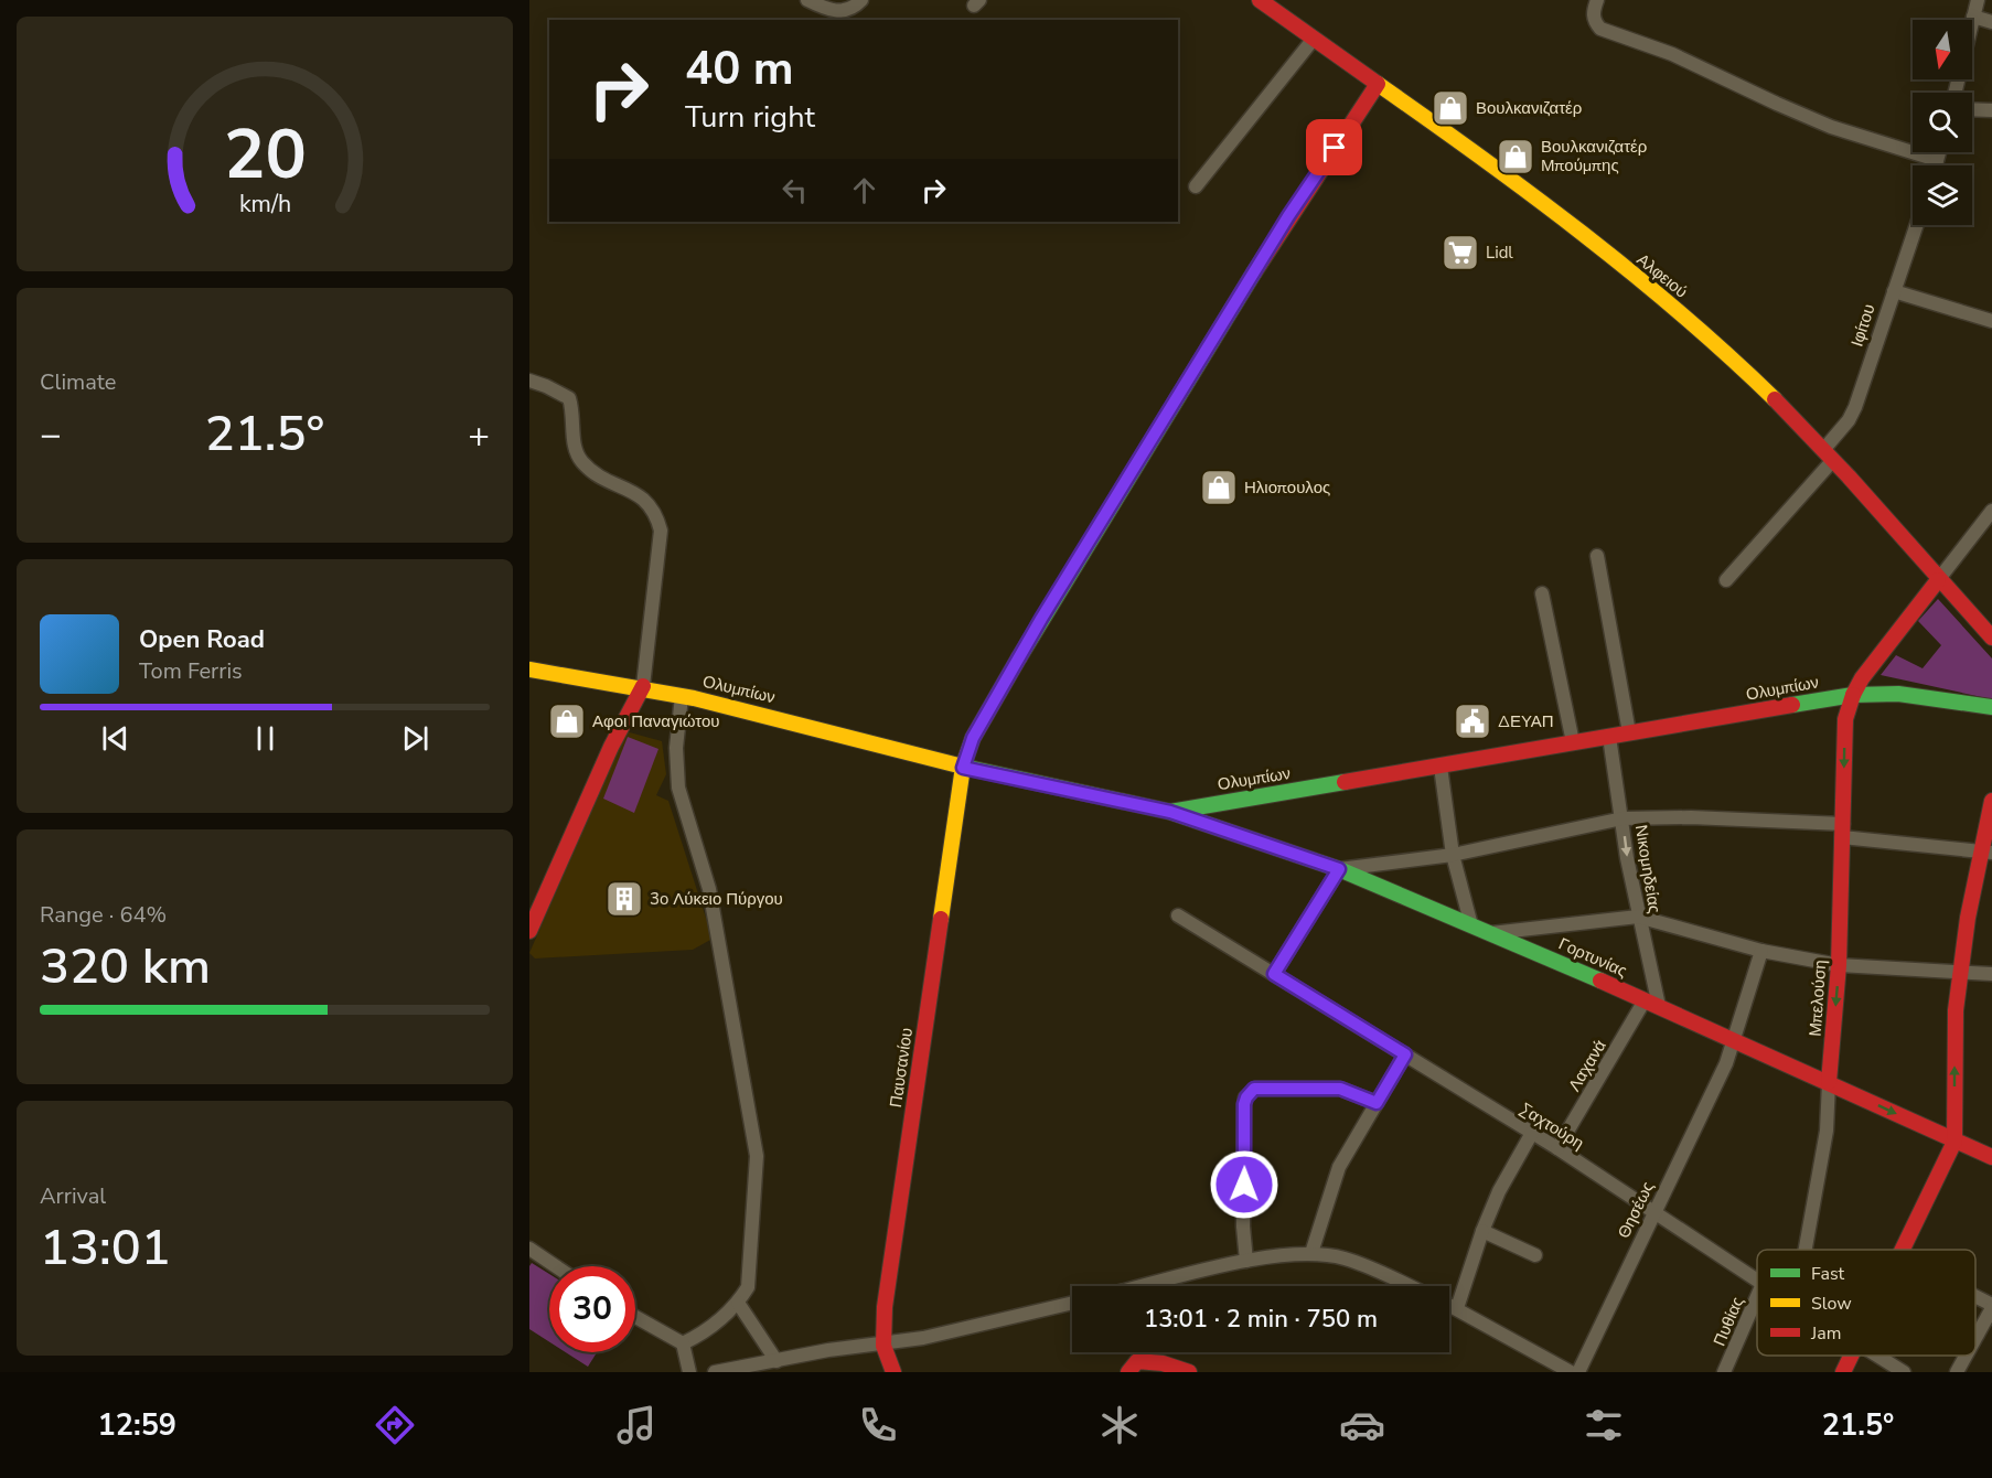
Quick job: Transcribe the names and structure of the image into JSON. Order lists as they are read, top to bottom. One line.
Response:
{"streets":{"main road":["Αλφειού","Ολυμπίων","Γορτυνίας","Μπελούση","Παυσανίου"],"street":["Ιφίτου","Νικομηδείας","Λαχανά","Σαχτούρη","Θησέως","Πυθίας"]},"crossings":[["Αλφειού","Ιφίτου"],["Αλφειού","Παυσανίου"],["Ολυμπίων","Νικομηδείας"],["Ολυμπίων","Γορτυνίας"],["Ολυμπίων","Μπελούση"],["Ολυμπίων","Παυσανίου"],["Νικομηδείας","Γορτυνίας"],["Νικομηδείας","Λαχανά"],["Γορτυνίας","Μπελούση"],["Γορτυνίας","Λαχανά"],["Γορτυνίας","Θησέως"],["Λαχανά","Σαχτούρη"],["Σαχτούρη","Θησέως"]],"one_way":["Νικομηδείας"],"places":{"shop":["Βουλκανιζατέρ","Βουλκανιζατέρ Μπούμπης","Ηλιοπουλος","Αφοι Παναγιώτου"],"supermarket":["Lidl"],"public building":["ΔΕΥΑΠ"],"building":["3o Λύκειο Πύργου"]},"legend":["Fast","Slow","Jam"],"north":"bottom","page":{"turn":["40 m","Turn right"],"tile":["Climate",["Range · 64%","320 km"],["Arrival","13:01"]],"heat":["−","21.5°","+"],"song":["Open Road","Tom Ferris"],"limit":"30","trip":"13:01 · 2 min · 750 m","tabs":["12:59","21.5°"],"gauge":["20","km/h"]}}
